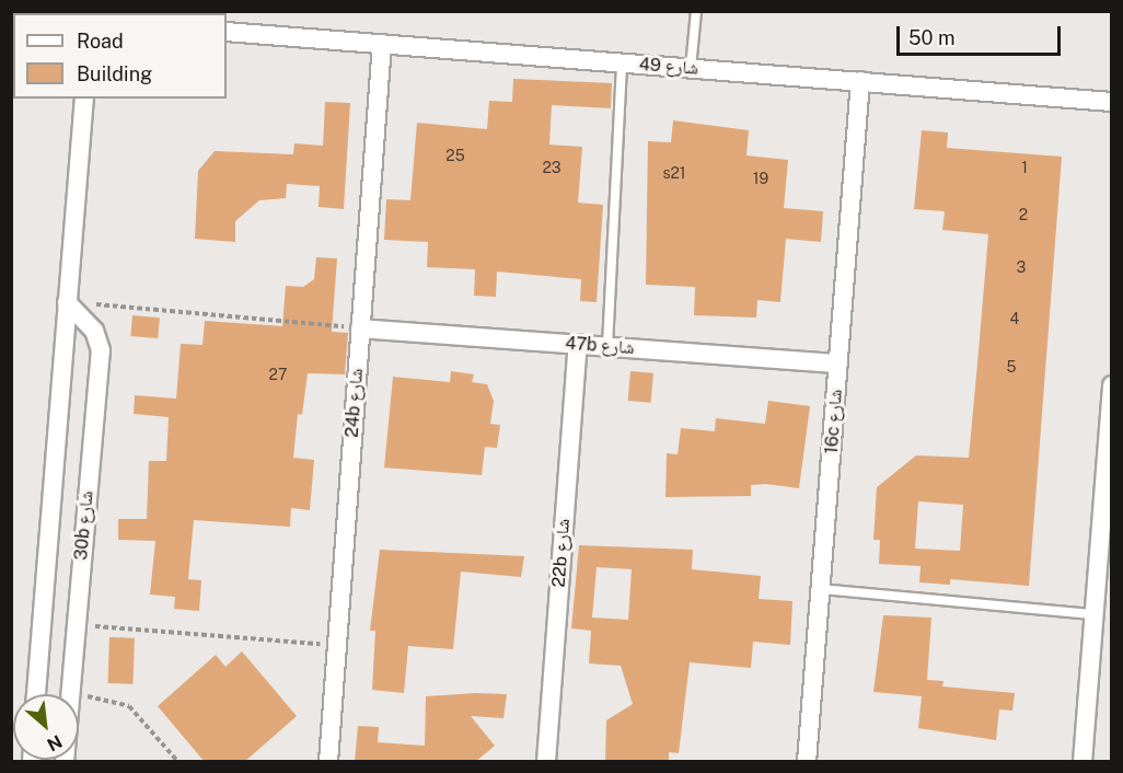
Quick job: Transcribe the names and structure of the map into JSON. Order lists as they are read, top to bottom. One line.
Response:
{"streets":{"street":["شارع 49","47b شارع","24b شارع","16c شارع","30b شارع","22b شارع"]},"crossings":[["شارع 49","24b شارع"],["شارع 49","16c شارع"],["47b شارع","24b شارع"],["47b شارع","16c شارع"],["47b شارع","22b شارع"]],"house_numbers":["25","23","1","s21","19","2","3","4","5","27"],"legend":["Road","Building"],"scale_bar":"50 m","north":"bottom right"}
